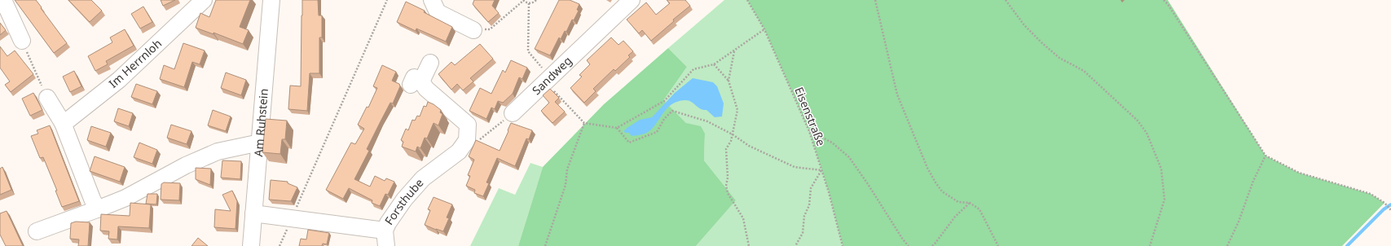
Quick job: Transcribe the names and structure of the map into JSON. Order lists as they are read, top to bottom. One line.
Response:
{"streets":{"street":["Im Herrnloh","Sandweg","Am Ruhstein","Forsthube"],"path":["Eisenstraße"]},"crossings":[["Am Ruhstein","Forsthube"]]}
